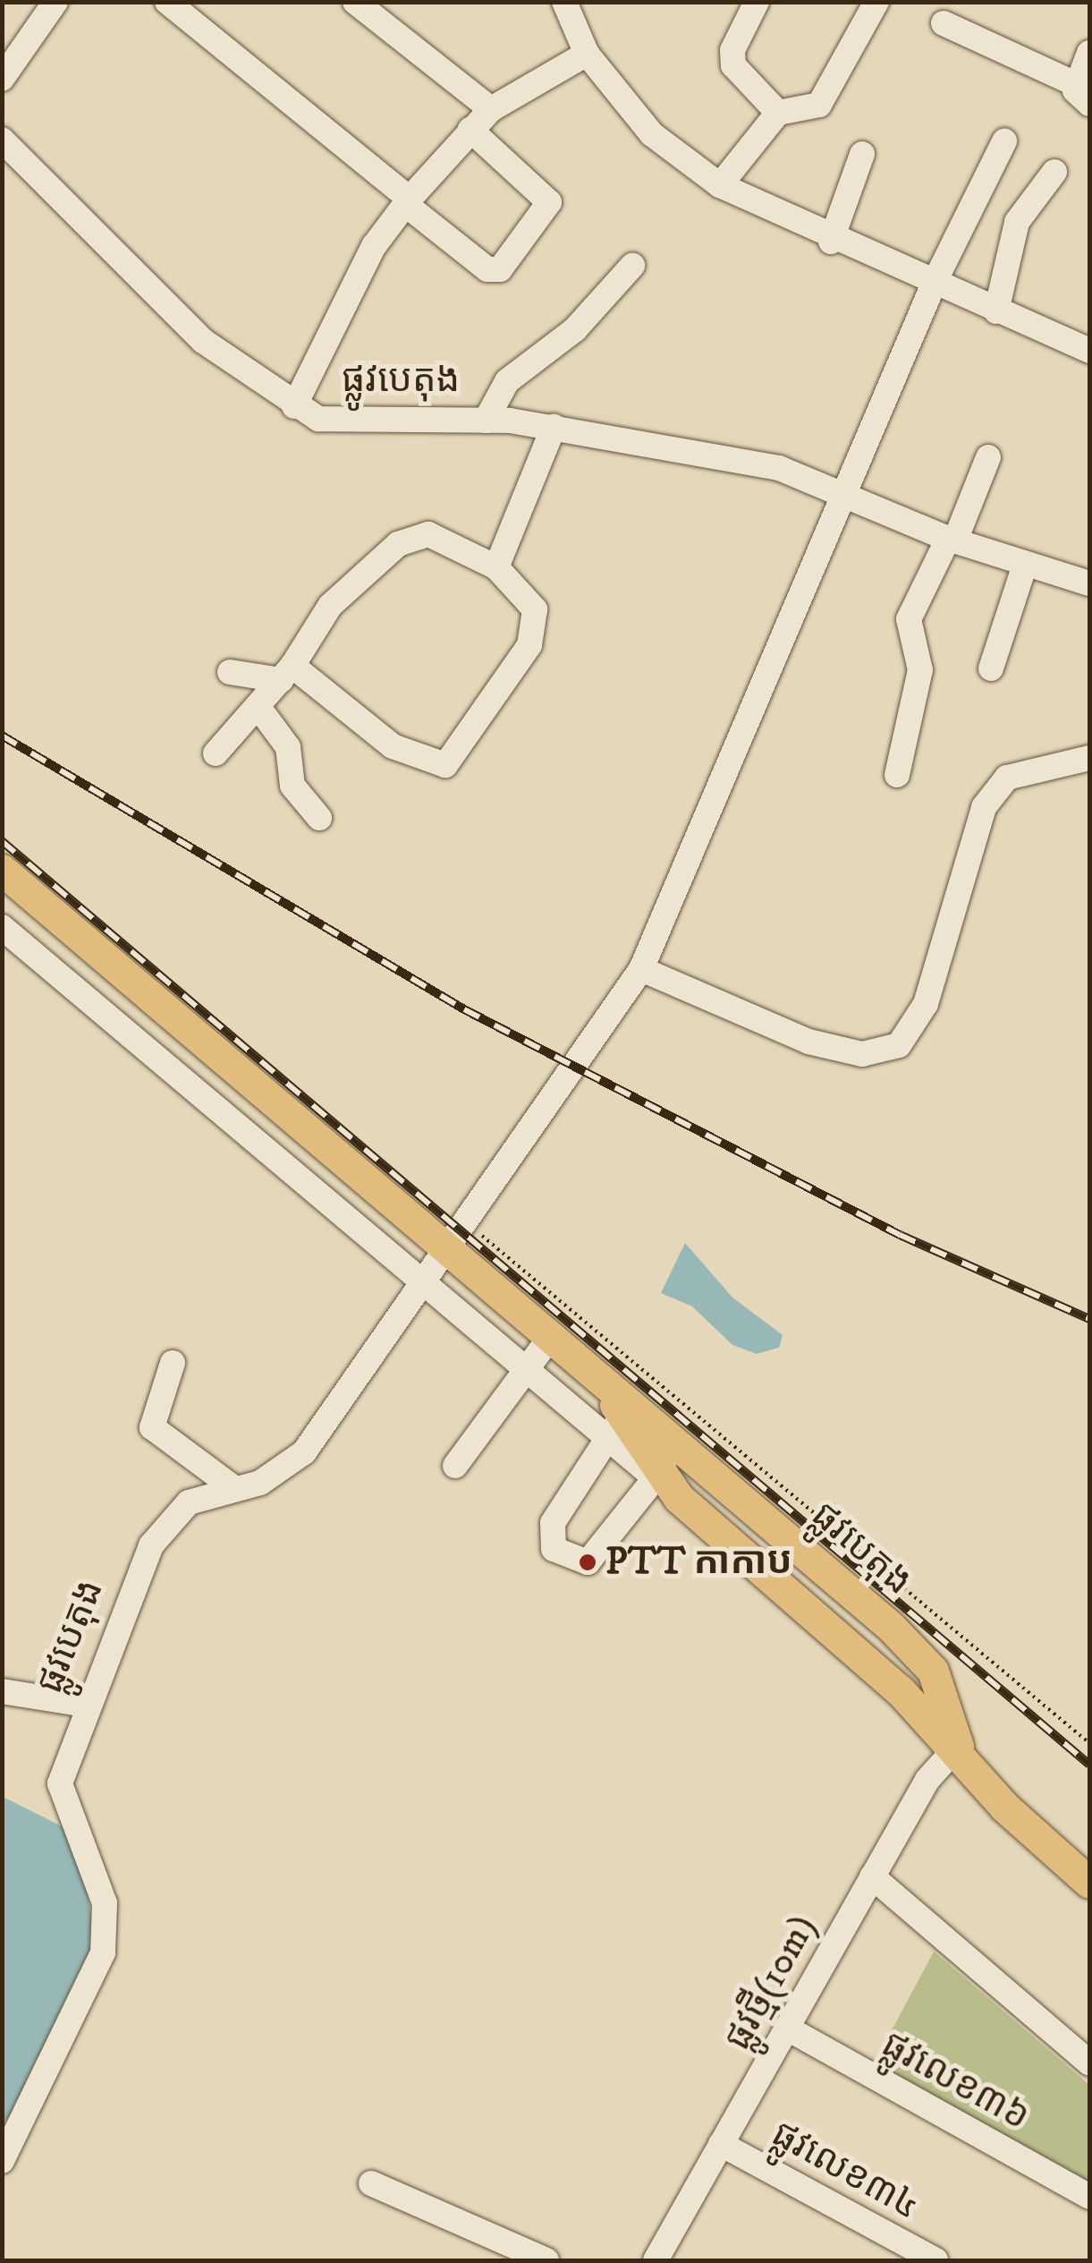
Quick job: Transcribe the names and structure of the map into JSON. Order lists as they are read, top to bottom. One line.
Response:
{"streets":{"main road":["ផ្លូវបេតុង"],"street":["ផ្លូវថ្មី(10m)","ផ្លូវលេខ៣៦","ផ្លូវលេខ៣៤"]},"crossings":[["ផ្លូវបេតុង","ផ្លូវថ្មី(10m)"],["ផ្លូវថ្មី(10m)","ផ្លូវលេខ៣៦"],["ផ្លូវថ្មី(10m)","ផ្លូវលេខ៣៤"]],"places":["PTT កាកាប"]}
